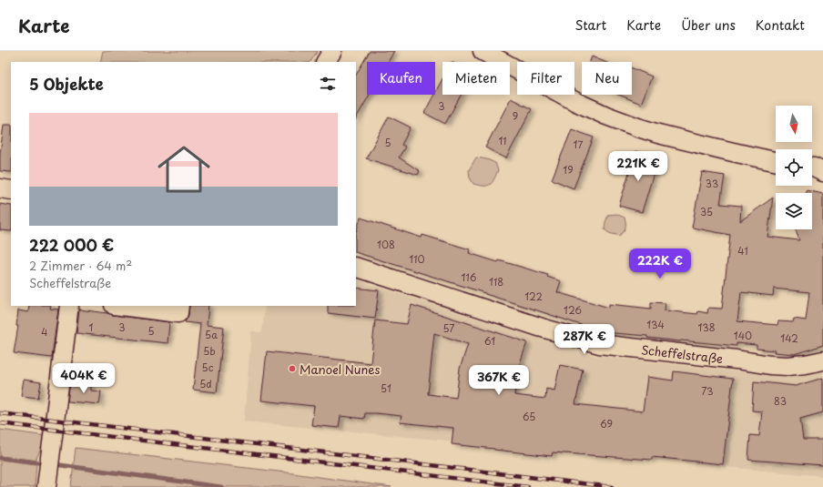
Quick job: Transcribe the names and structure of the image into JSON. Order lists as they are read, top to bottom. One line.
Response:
{"streets":{"street":["Scheffelstraße"]},"places":["Manoel Nunes"],"house_numbers":["3","9","11","5","17","19","33","35","108","41","110","116","118","122","126","134","1","3","138","57","5","4","5a","140","142","61","5b","5c","5d","51","73","83","65","69"],"north":"bottom","page":{"header":"Karte","nav":["Start","Karte","Über uns","Kontakt"],"chip":["Kaufen","Mieten","Filter","Neu"],"heading":"5 Objekte","list":[{"name":"222 000 €","note":"2 Zimmer · 64 m² · Scheffelstraße"}],"price":["221K €","222K €","287K €","404K €","367K €"]}}
